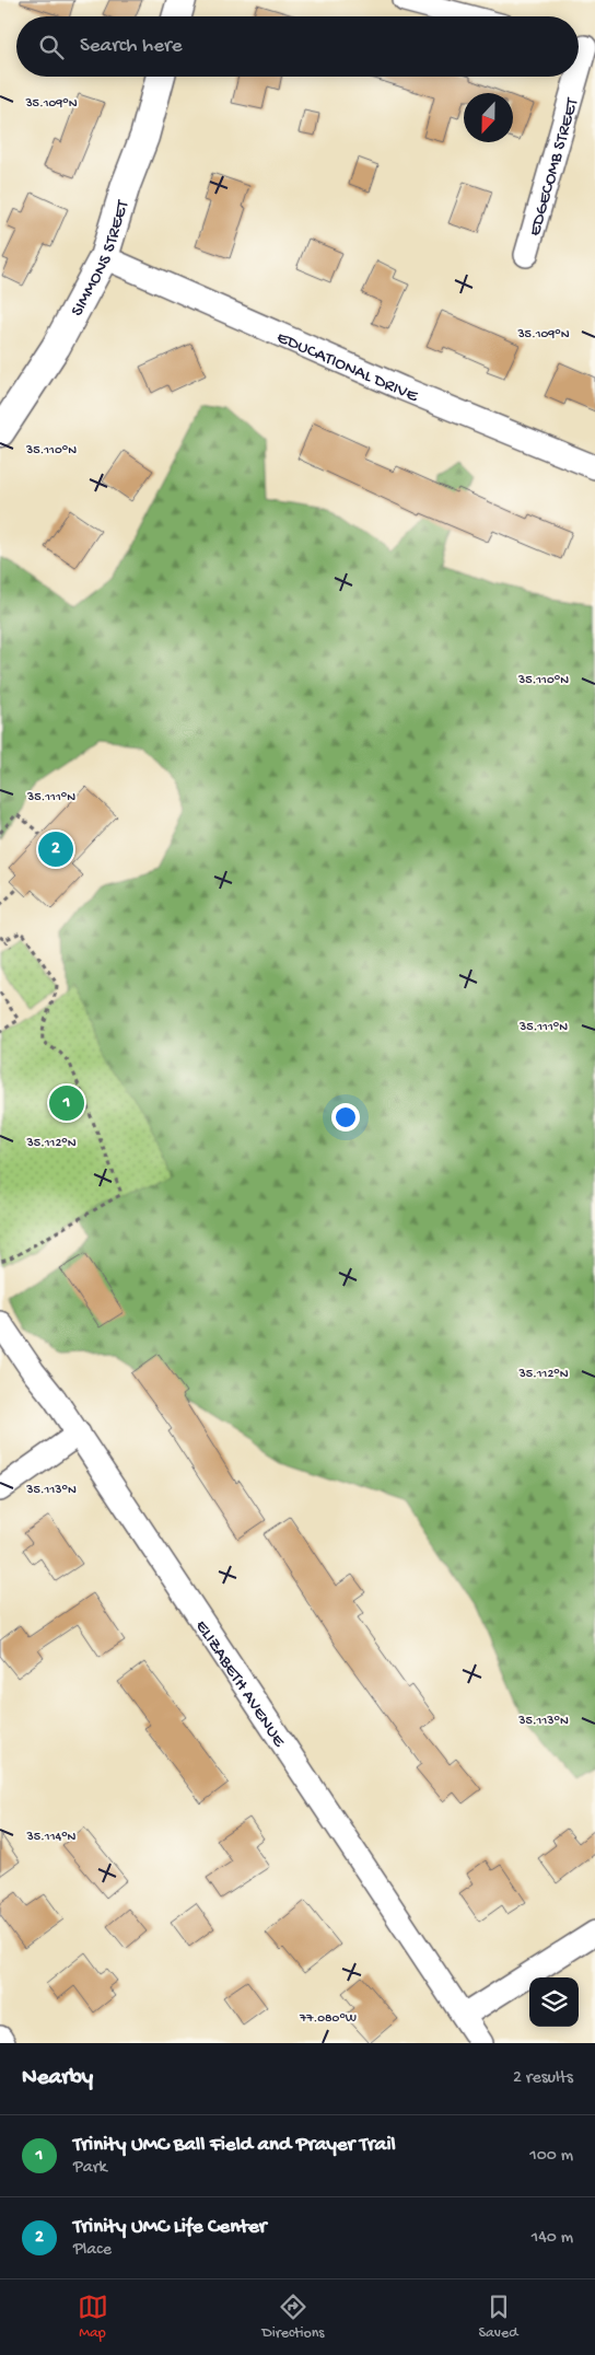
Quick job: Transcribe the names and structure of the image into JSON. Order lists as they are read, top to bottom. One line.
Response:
{"streets":{"street":["EDGECOMB STREET","SIMMONS STREET","EDUCATIONAL DRIVE","ELIZABETH AVENUE"]},"crossings":[["SIMMONS STREET","EDUCATIONAL DRIVE"]],"north":"bottom","page":{"search":"Search here","pins":["2","1"],"heading":["Nearby","2 results"],"list":[{"mark":"1","name":"Trinity UMC Ball Field and Prayer Trail","note":"Park","value":"100 m"},{"mark":"2","name":"Trinity UMC Life Center","note":"Place","value":"140 m"}],"nav":["Map","Directions","Saved"]},"coordinates":["35.109°N","35.110°N","35.111°N","35.112°N","35.113°N","35.114°N","77.080°W"]}
